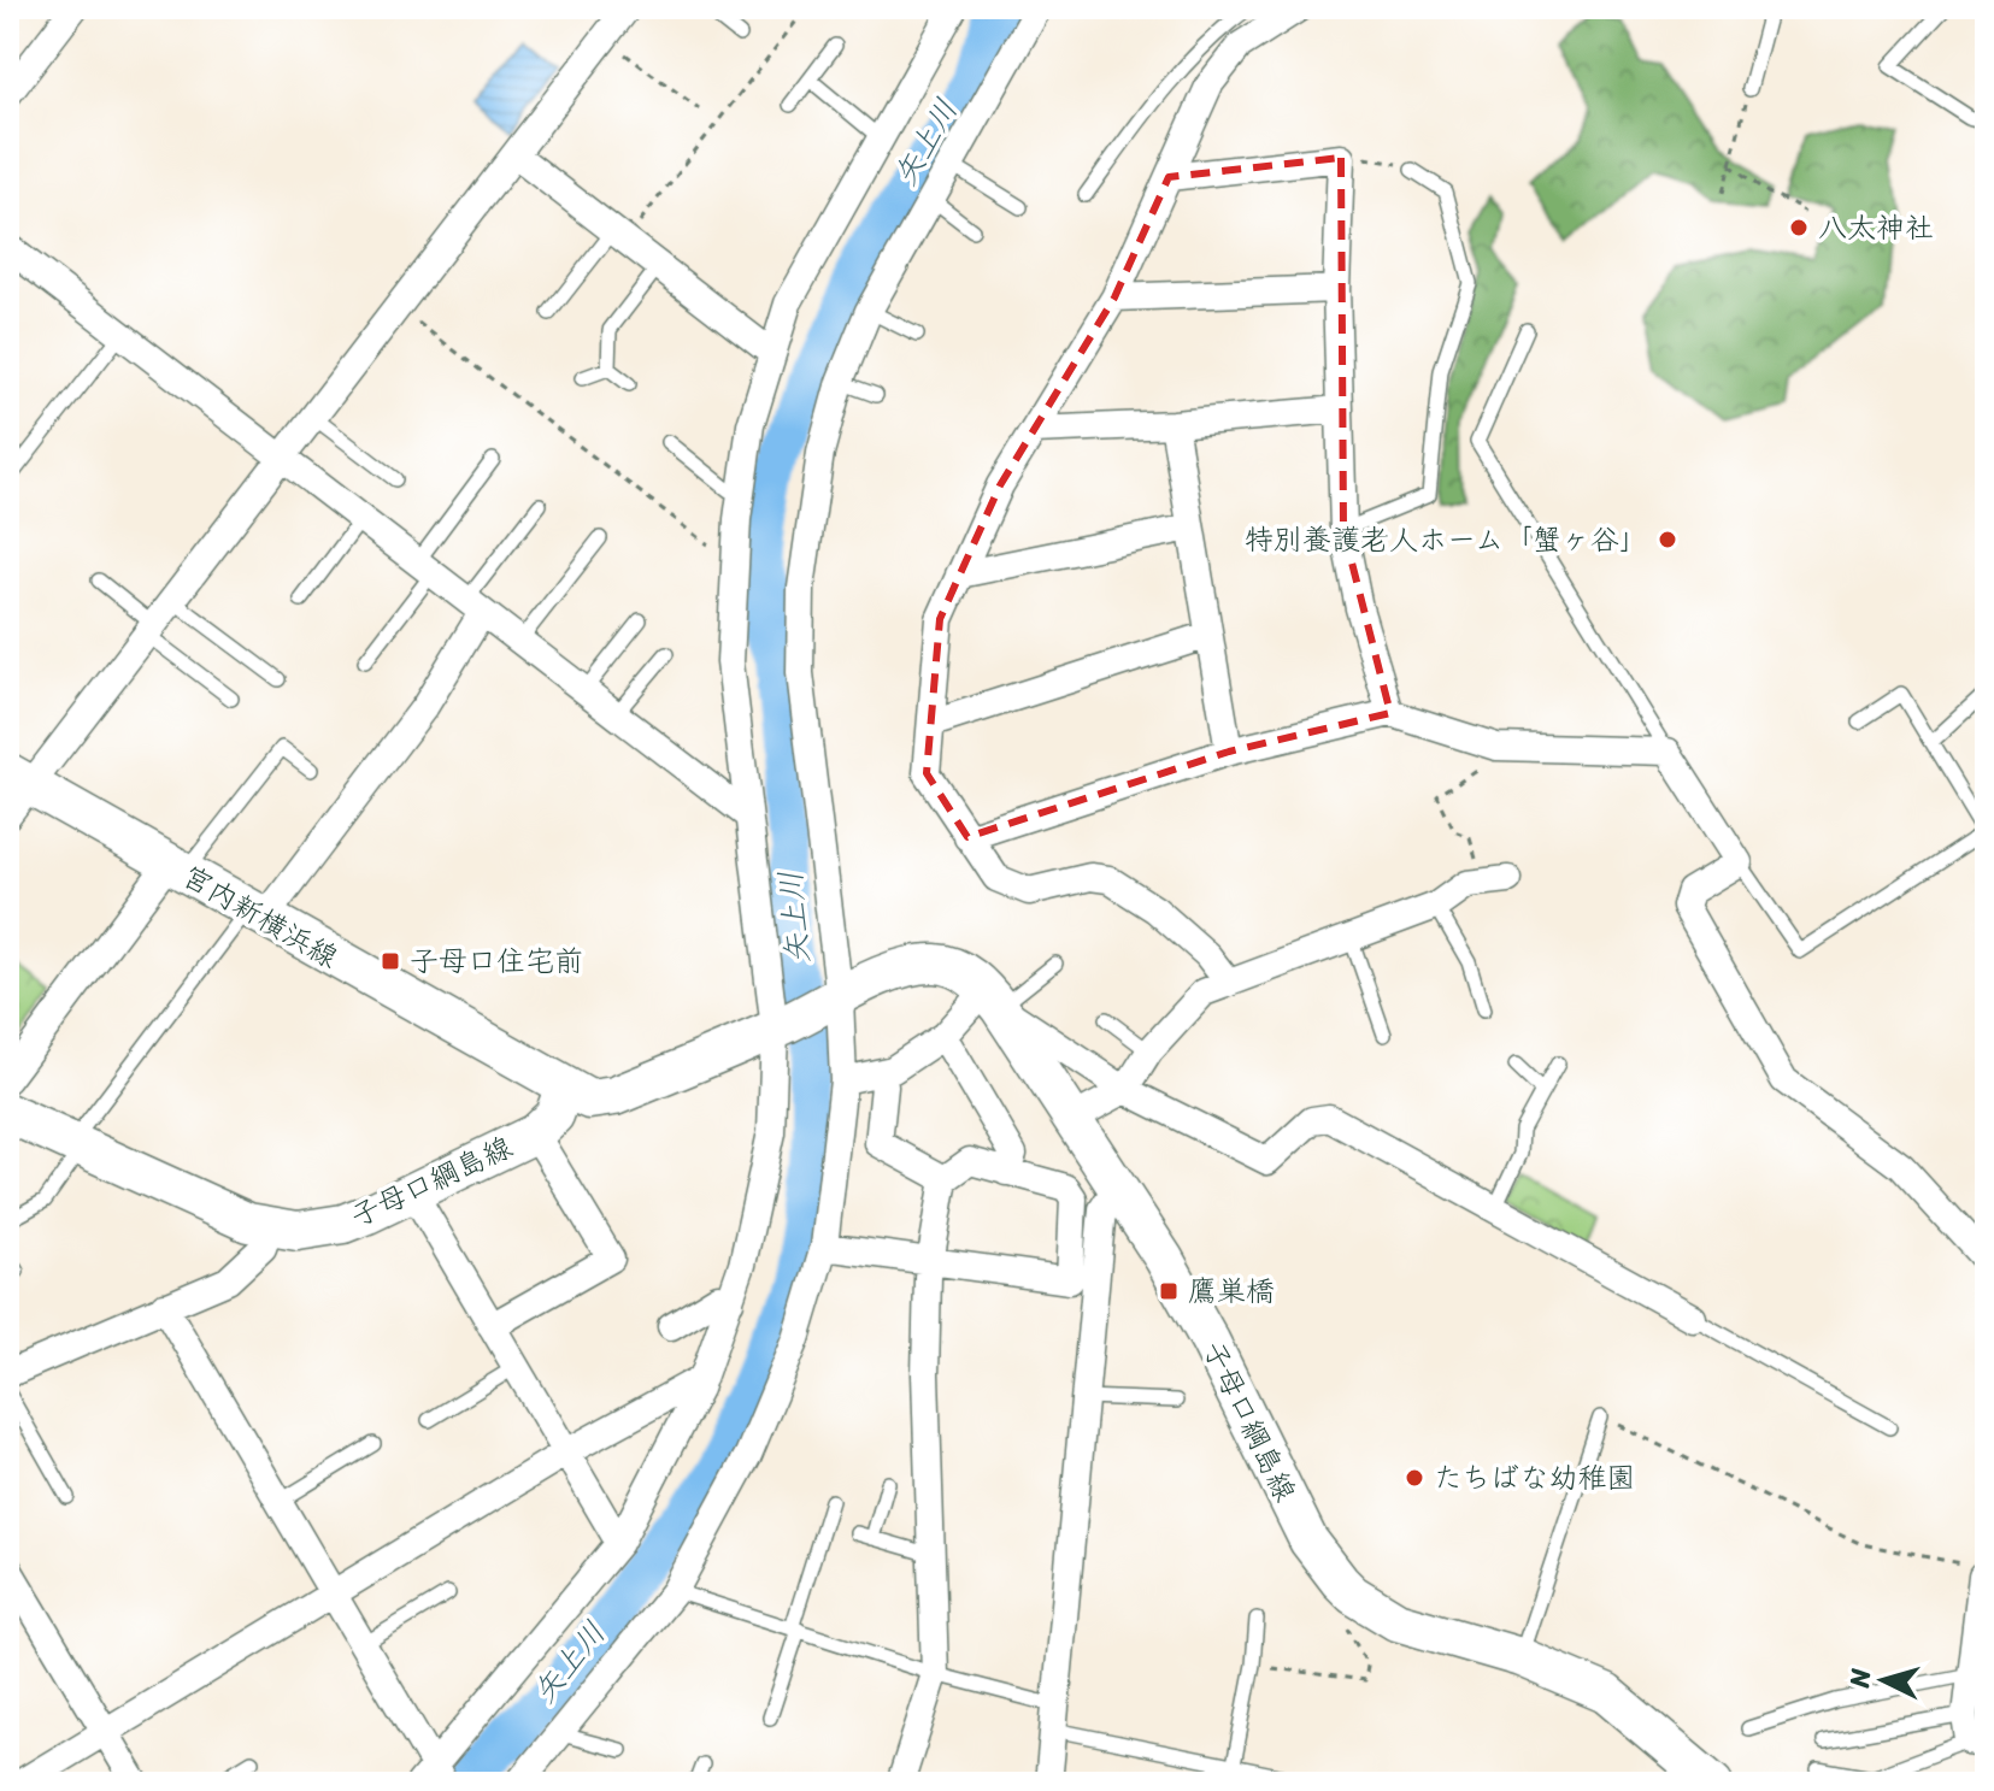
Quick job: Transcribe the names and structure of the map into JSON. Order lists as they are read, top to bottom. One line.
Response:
{"streets":{"main road":["宮内新横浜線","子母口綱島線"]},"crossings":[["宮内新横浜線","子母口綱島線"]],"water":["矢上川"],"places":{"other":["八太神社","特別養護老人ホーム「蟹ヶ谷」","たちばな幼稚園"],"transit":["子母口住宅前","鷹巣橋"]},"north":"left"}
